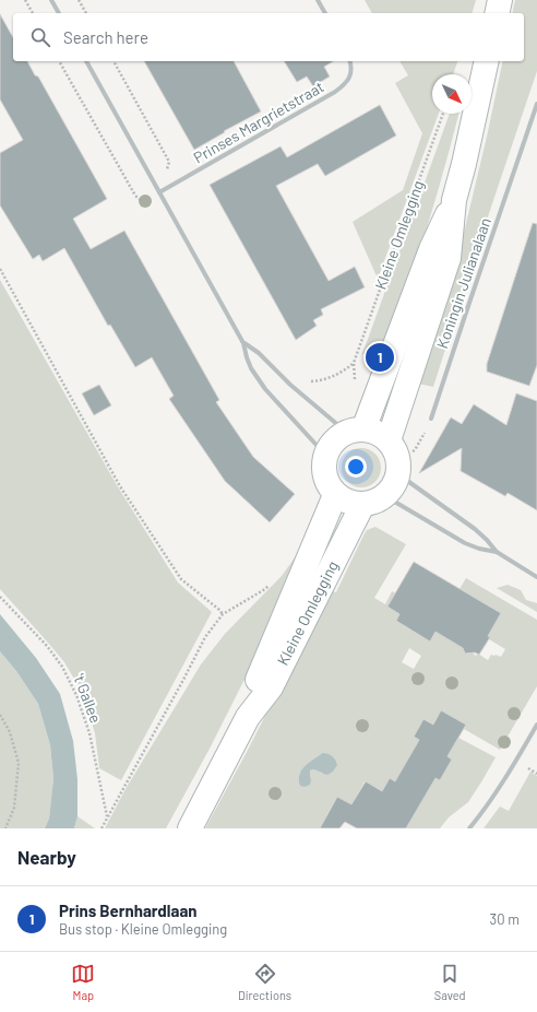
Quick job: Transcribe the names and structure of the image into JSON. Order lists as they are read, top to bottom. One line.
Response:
{"streets":{"street":["Prinses Margrietstraat","Kleine Omlegging","Koningin Julianalaan"],"path":["'t Gallee"]},"north":"bottom right","page":{"search":"Search here","pins":"1","heading":"Nearby","list":[{"mark":"1","name":"Prins Bernhardlaan","note":"Bus stop · Kleine Omlegging","value":"30 m"}],"nav":["Map","Directions","Saved"]}}
